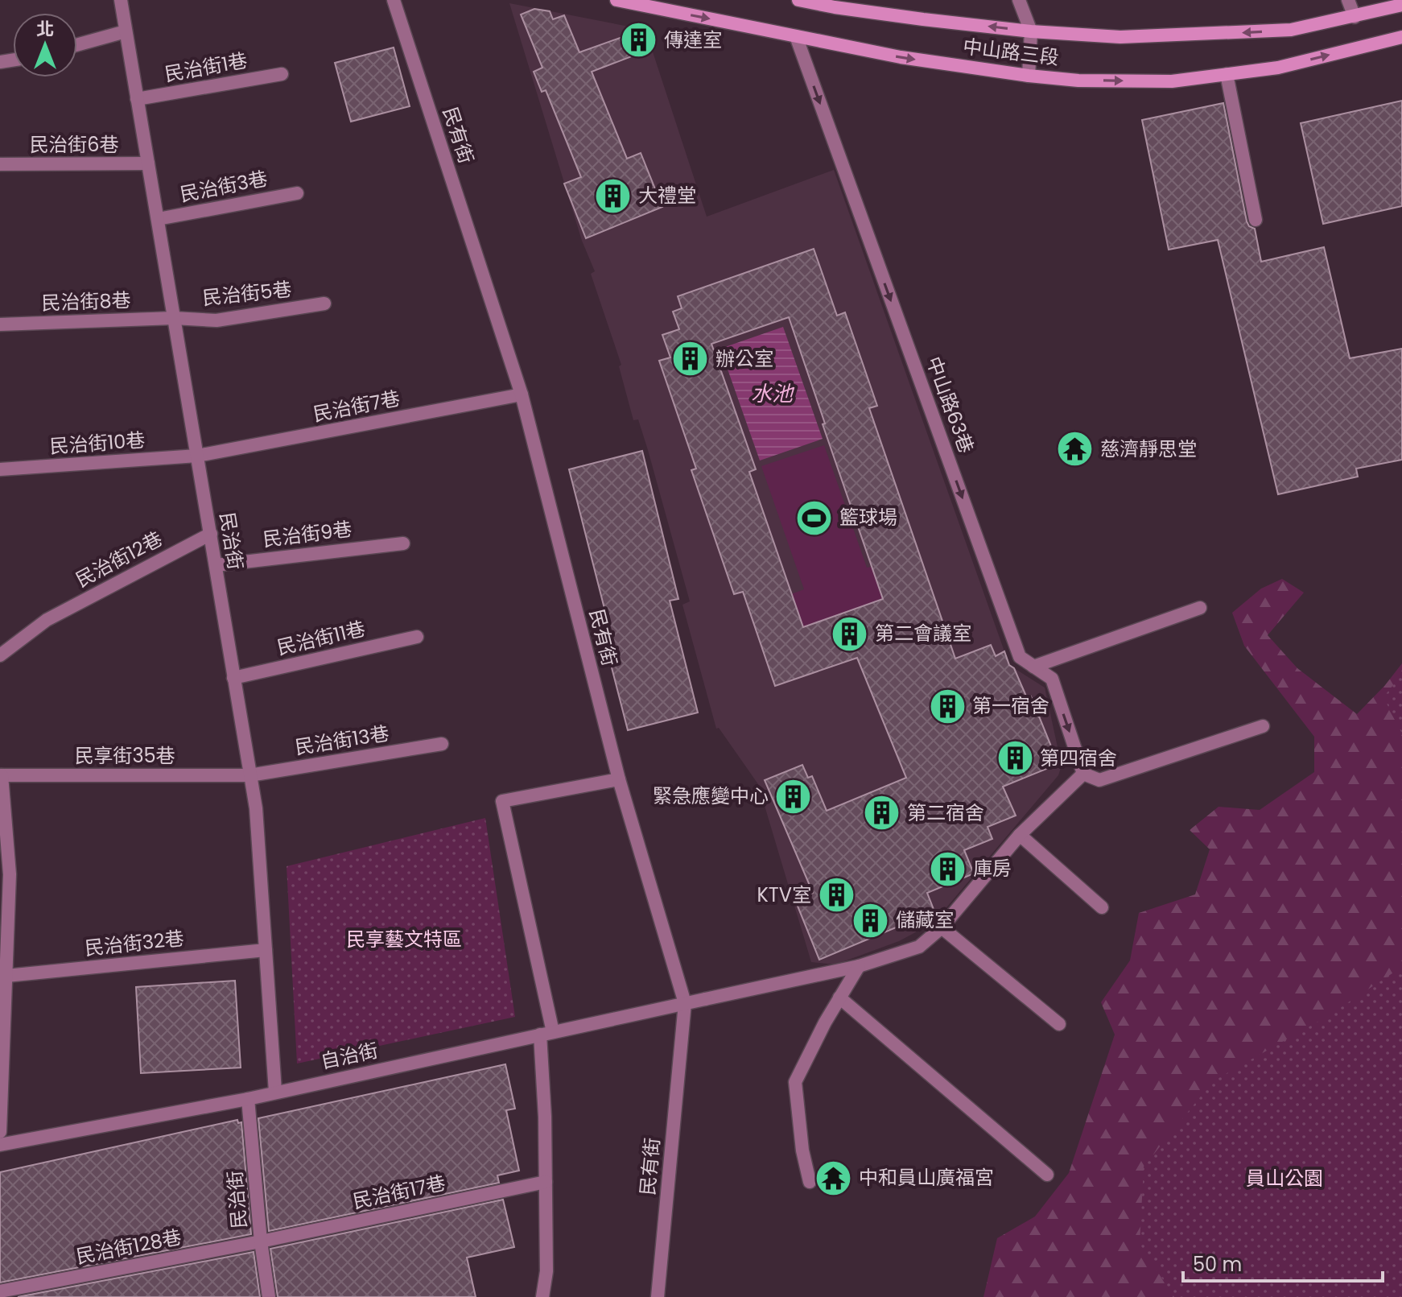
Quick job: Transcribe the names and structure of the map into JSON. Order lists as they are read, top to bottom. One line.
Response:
{"streets":{"main road":["中山路三段"],"street":["民治街1巷","民有街","民治街6巷","民治街3巷","民治街5巷","民治街8巷","中山路63巷","民治街7巷","民治街10巷","民治街9巷","民治街","民治街12巷","民治街11巷","民治街13巷","民享街35巷","民治街32巷","自治街","民治街17巷","民治街128巷"]},"crossings":[["中山路三段","中山路63巷"],["民治街1巷","民治街"],["民有街","民治街7巷"],["民有街","自治街"],["民治街6巷","民治街"],["民治街3巷","民治街"],["民治街5巷","民治街8巷"],["民治街5巷","民治街"],["民治街8巷","民治街"],["中山路63巷","自治街"],["民治街7巷","民治街10巷"],["民治街7巷","民治街"],["民治街10巷","民治街"],["民治街9巷","民治街"],["民治街","民治街12巷"],["民治街","民治街11巷"],["民治街","民治街13巷"],["民治街","民享街35巷"],["民治街","民治街32巷"],["民治街","自治街"],["民治街","民治街17巷"],["民治街","民治街128巷"],["民治街13巷","民享街35巷"],["民治街17巷","民治街128巷"]],"one_way":["中山路63巷"],"water":["水池"],"parks":["民享藝文特區","員山公園"],"places":{"building":["傳達室","大禮堂","辦公室","第二會議室","第一宿舍","第四宿舍","緊急應變中心","第二宿舍","庫房","KTV室","儲藏室"],"temple":["慈濟靜思堂","中和員山廣福宮"],"sports":["籃球場"]},"scale_bar":"50 m","north":"top"}
